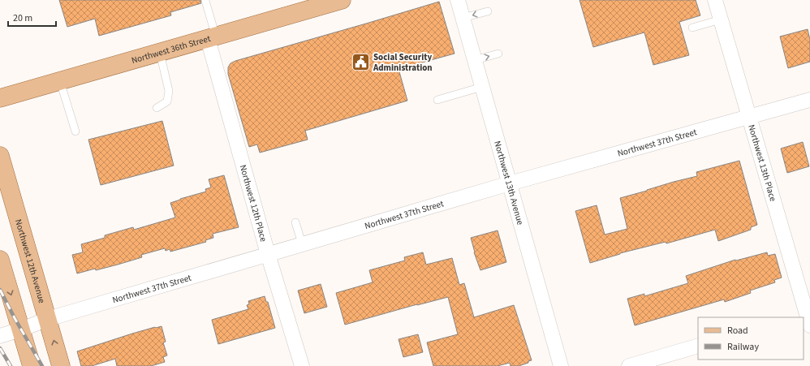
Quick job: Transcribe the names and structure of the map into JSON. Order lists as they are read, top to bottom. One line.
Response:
{"streets":{"main road":["Northwest 36th Street","Northwest 12th Avenue"],"street":["Northwest 37th Street","Northwest 13th Place","Northwest 13th Avenue","Northwest 12th Place"]},"crossings":[["Northwest 36th Street","Northwest 12th Place"],["Northwest 37th Street","Northwest 13th Place"],["Northwest 37th Street","Northwest 13th Avenue"],["Northwest 37th Street","Northwest 12th Place"],["Northwest 37th Street","Northwest 12th Avenue"]],"places":{"public building":["Social Security Administration"]},"legend":["Road","Railway"],"scale_bar":"20 m"}
